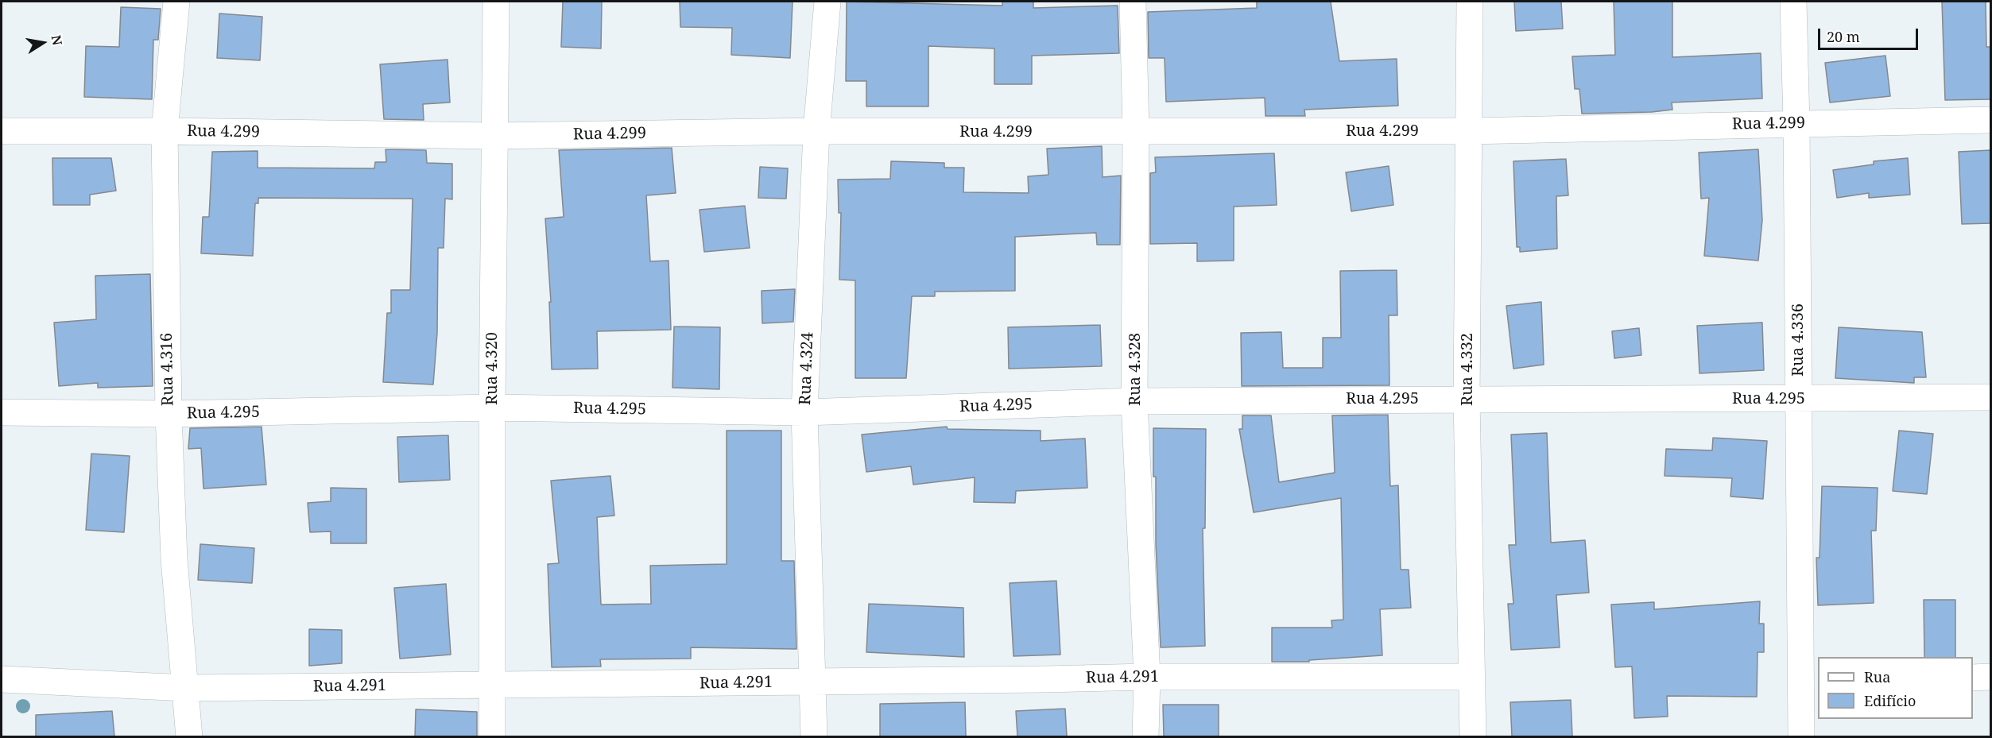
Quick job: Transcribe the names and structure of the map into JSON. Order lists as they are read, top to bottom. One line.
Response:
{"streets":{"street":["Rua 4.299","Rua 4.336","Rua 4.320","Rua 4.324","Rua 4.316","Rua 4.328","Rua 4.332","Rua 4.295","Rua 4.291"]},"crossings":[["Rua 4.299","Rua 4.336"],["Rua 4.299","Rua 4.320"],["Rua 4.299","Rua 4.324"],["Rua 4.299","Rua 4.316"],["Rua 4.299","Rua 4.328"],["Rua 4.299","Rua 4.332"],["Rua 4.336","Rua 4.295"],["Rua 4.320","Rua 4.295"],["Rua 4.320","Rua 4.291"],["Rua 4.324","Rua 4.295"],["Rua 4.324","Rua 4.291"],["Rua 4.316","Rua 4.295"],["Rua 4.316","Rua 4.291"],["Rua 4.328","Rua 4.295"],["Rua 4.328","Rua 4.291"],["Rua 4.332","Rua 4.295"],["Rua 4.332","Rua 4.291"]],"legend":["Rua","Edifício"],"scale_bar":"20 m","north":"right"}
